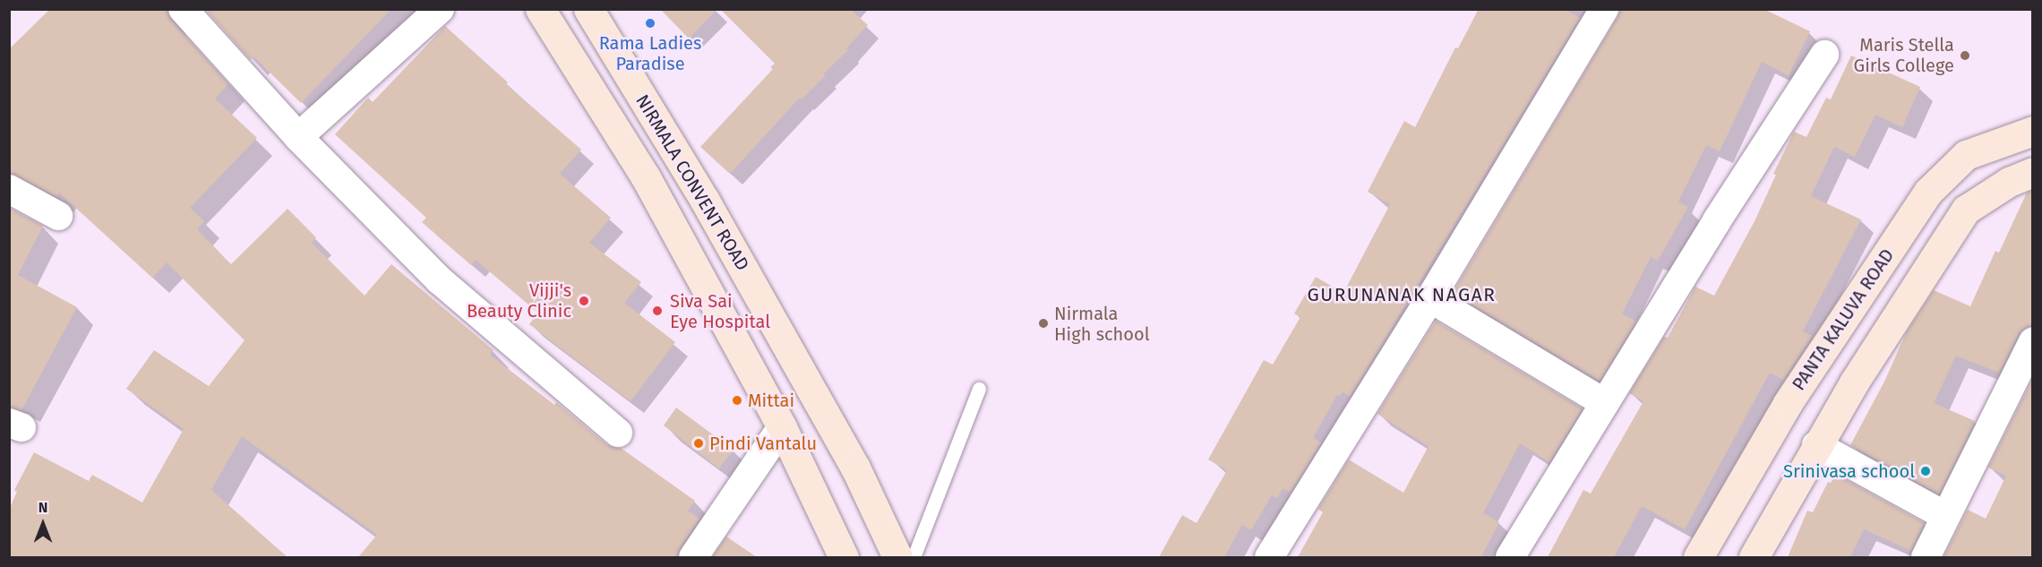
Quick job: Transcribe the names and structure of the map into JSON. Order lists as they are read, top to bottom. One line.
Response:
{"streets":{"street":["NIRMALA CONVENT ROAD","PANTA KALUVA ROAD"]},"districts":["GURUNANAK NAGAR"],"places":["Rama Ladies Paradise","Maris Stella Girls College","Vijji's Beauty Clinic","Siva Sai Eye Hospital","Nirmala High school","Mittai","Pindi Vantalu","Srinivasa school"],"north":"top"}
